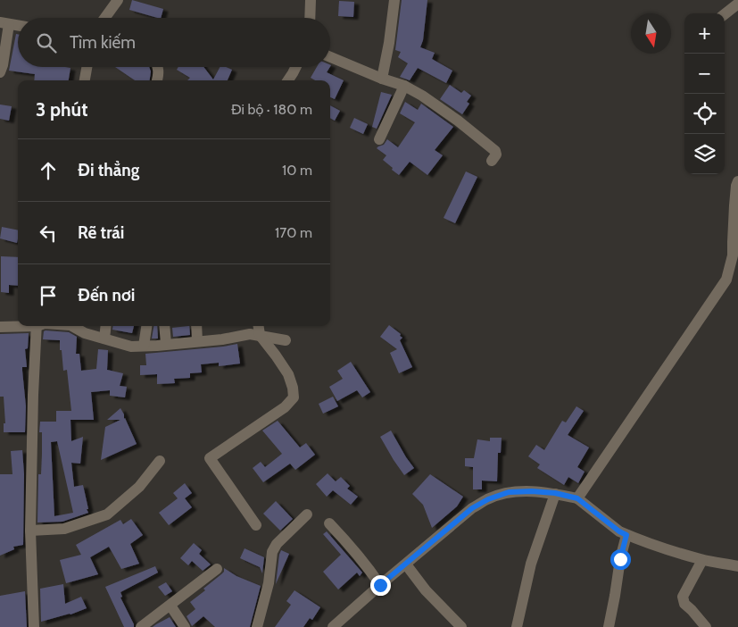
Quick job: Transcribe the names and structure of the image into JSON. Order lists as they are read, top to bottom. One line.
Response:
{"north":"bottom","page":{"map_buttons":["+","−"],"search":"Tìm kiếm","heading":["3 phút","Đi bộ · 180 m"],"list":[["Đi thẳng","10 m"],["Rẽ trái","170 m"],"Đến nơi"]}}
